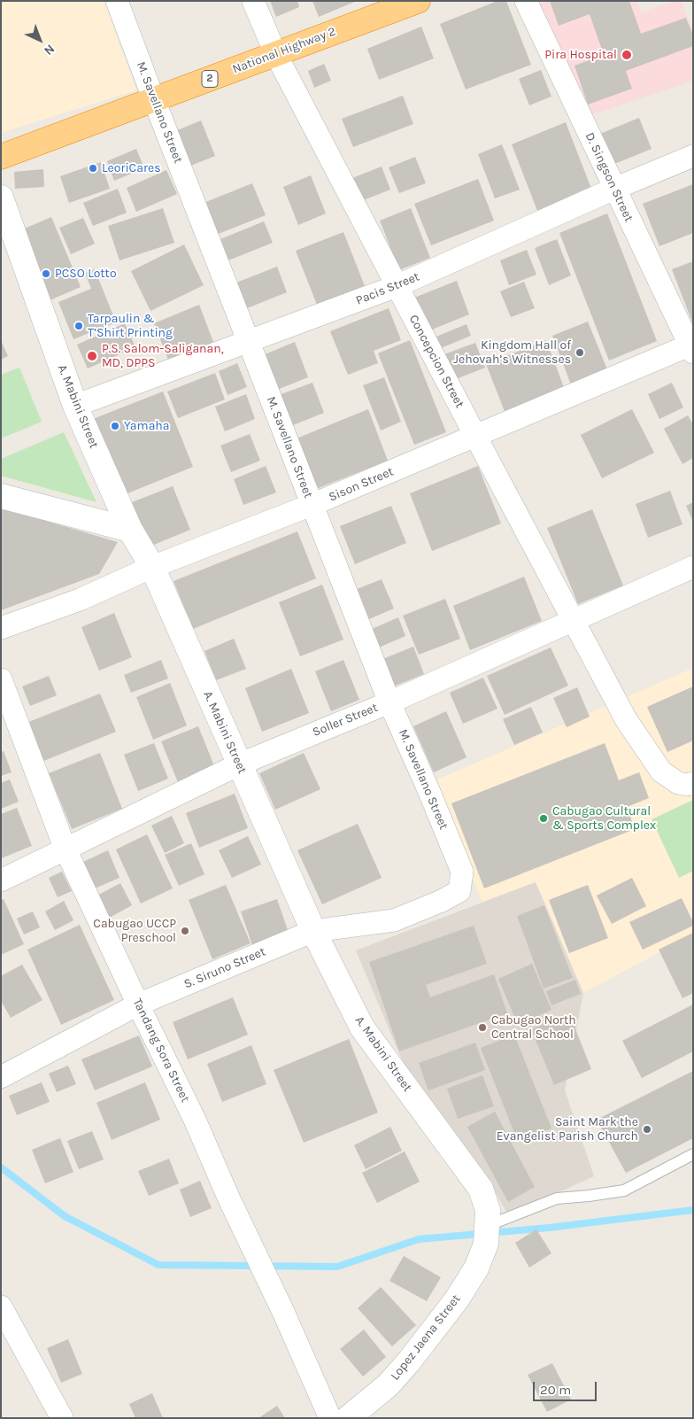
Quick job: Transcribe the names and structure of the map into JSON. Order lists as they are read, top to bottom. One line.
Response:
{"streets":{"highway":["National Highway 2","2"],"street":["M. Savellano Street","D. Singson Street","Pacis Street","Concepcion Street","A. Mabini Street","Sison Street","Soller Street","S. Siruno Street","Tandang Sora Street","Lopez Jaena Street"]},"crossings":[["National Highway 2","M. Savellano Street"],["National Highway 2","Concepcion Street"],["M. Savellano Street","Pacis Street"],["M. Savellano Street","Sison Street"],["M. Savellano Street","Soller Street"],["M. Savellano Street","S. Siruno Street"],["D. Singson Street","Pacis Street"],["D. Singson Street","Sison Street"],["Pacis Street","Concepcion Street"],["Pacis Street","A. Mabini Street"],["Concepcion Street","Sison Street"],["Concepcion Street","Soller Street"],["A. Mabini Street","Sison Street"],["A. Mabini Street","Soller Street"],["A. Mabini Street","S. Siruno Street"],["A. Mabini Street","Lopez Jaena Street"],["Soller Street","Tandang Sora Street"],["S. Siruno Street","Tandang Sora Street"]],"places":["Pira Hospital","LeoriCares","PCSO Lotto","Tarpaulin & T’Shirt Printing","Kingdom Hall of Jehovah’s Witnesses","P.S. Salom-Saliganan, MD, DPPS","Yamaha","Cabugao Cultural & Sports Complex","Cabugao UCCP Preschool","Cabugao North Central School","Saint Mark the Evangelist Parish Church"],"scale_bar":"20 m","north":"bottom right"}
